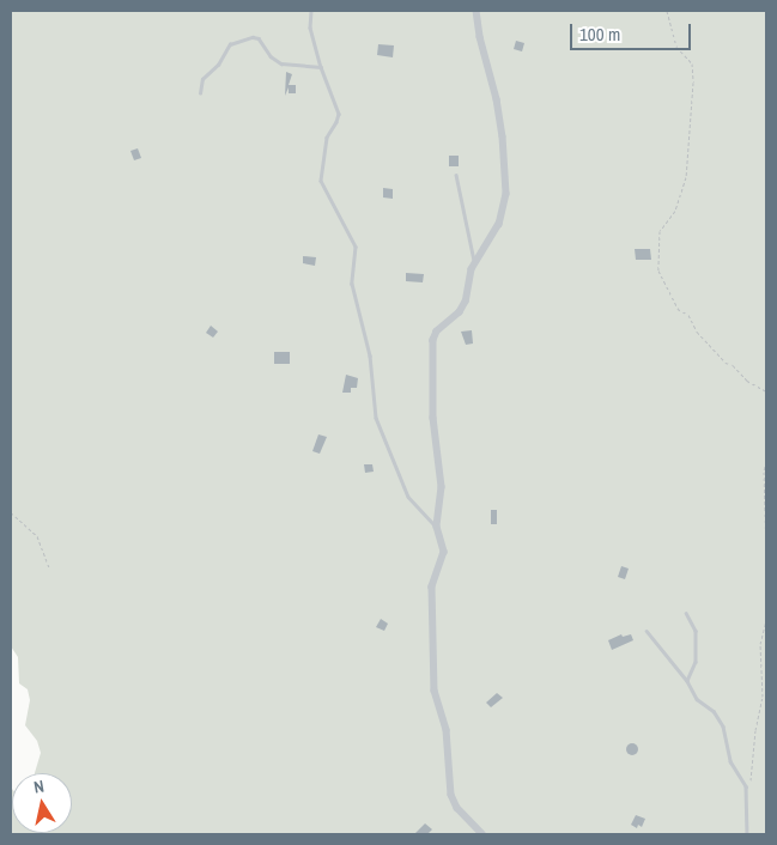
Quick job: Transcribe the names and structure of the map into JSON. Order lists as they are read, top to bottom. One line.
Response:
{"scale_bar":"100 m","north":"top"}
